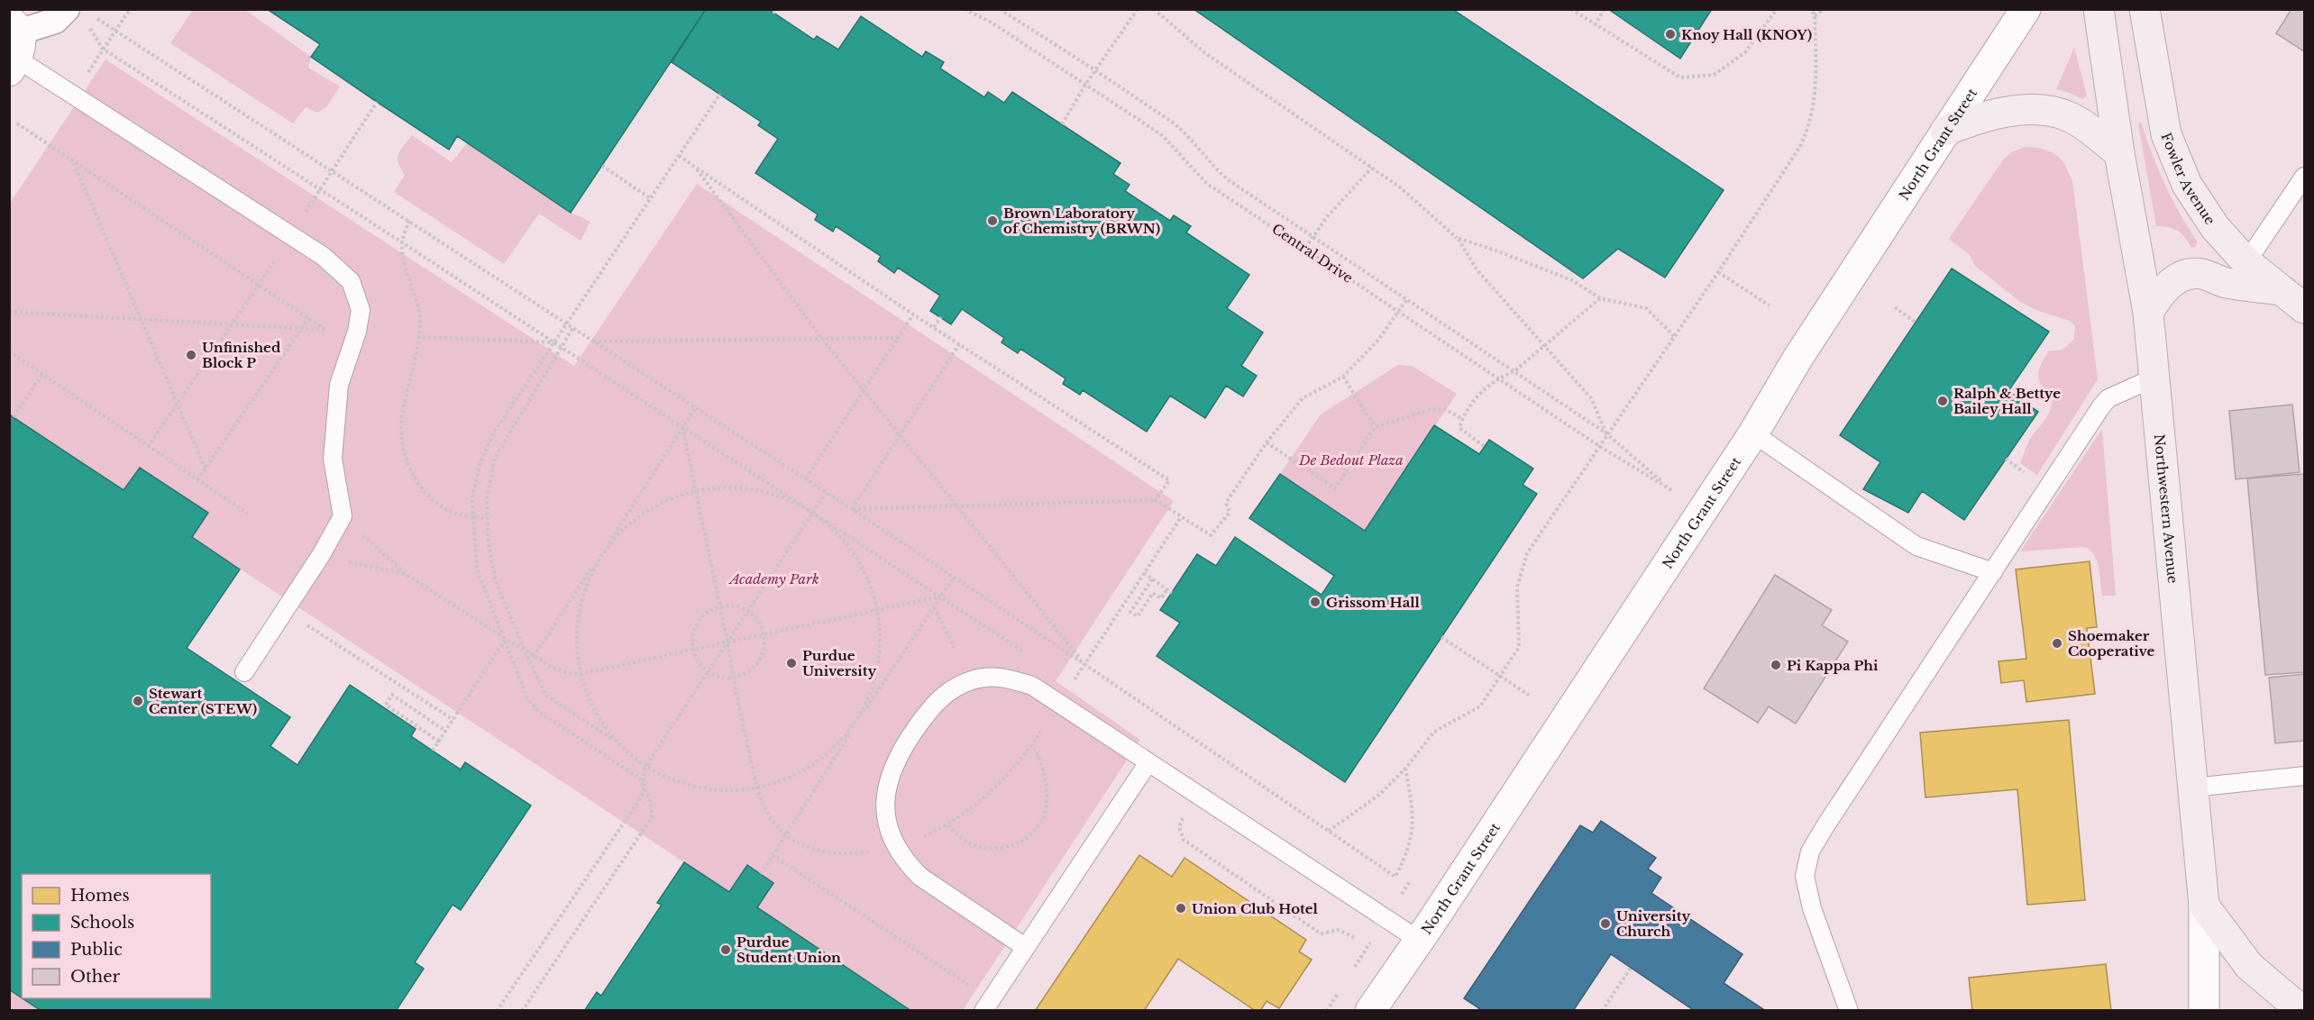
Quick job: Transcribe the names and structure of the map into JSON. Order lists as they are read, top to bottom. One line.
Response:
{"streets":{"main road":["Fowler Avenue","Northwestern Avenue"],"street":["North Grant Street"],"path":["Central Drive"]},"parks":["De Bedout Plaza","Academy Park"],"places":["Knoy Hall (KNOY)","Brown Laboratory of Chemistry (BRWN)","Unfinished Block P","Ralph & Bettye Bailey Hall","Grissom Hall","Shoemaker Cooperative","Purdue University","Pi Kappa Phi","Stewart Center (STEW)","Union Club Hotel","University Church","Purdue Student Union"],"legend":["Homes","Schools","Public","Other"]}
